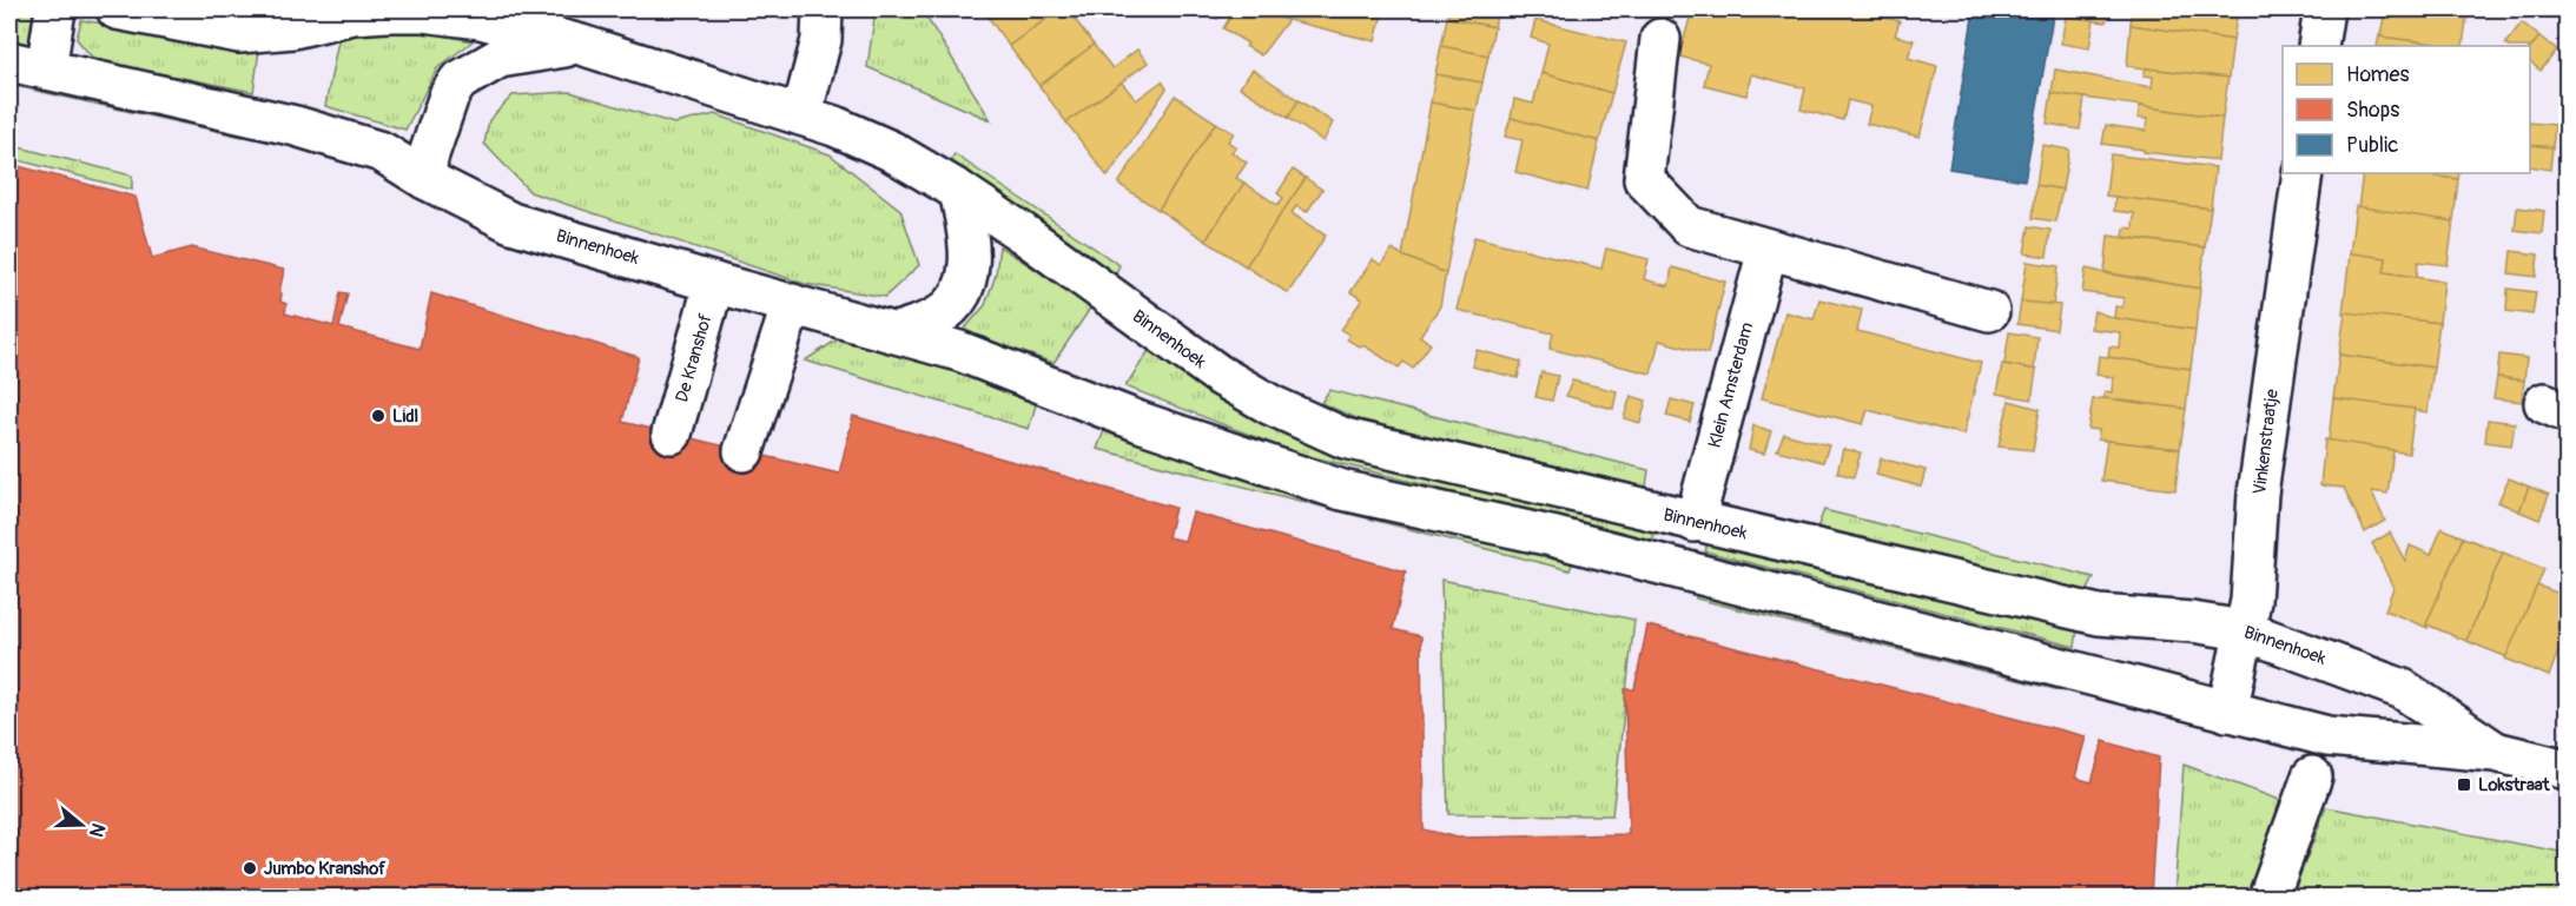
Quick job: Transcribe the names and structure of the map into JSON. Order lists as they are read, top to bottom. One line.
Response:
{"streets":{"main road":["Binnenhoek","De Kranshof","Klein Amsterdam","Vinkenstraatje"]},"crossings":[["Binnenhoek","De Kranshof"],["Binnenhoek","Klein Amsterdam"],["Binnenhoek","Vinkenstraatje"]],"places":{"other":["Lidl","Jumbo Kranshof"],"transit":["Lokstraat"]},"legend":["Homes","Shops","Public"],"north":"right"}
